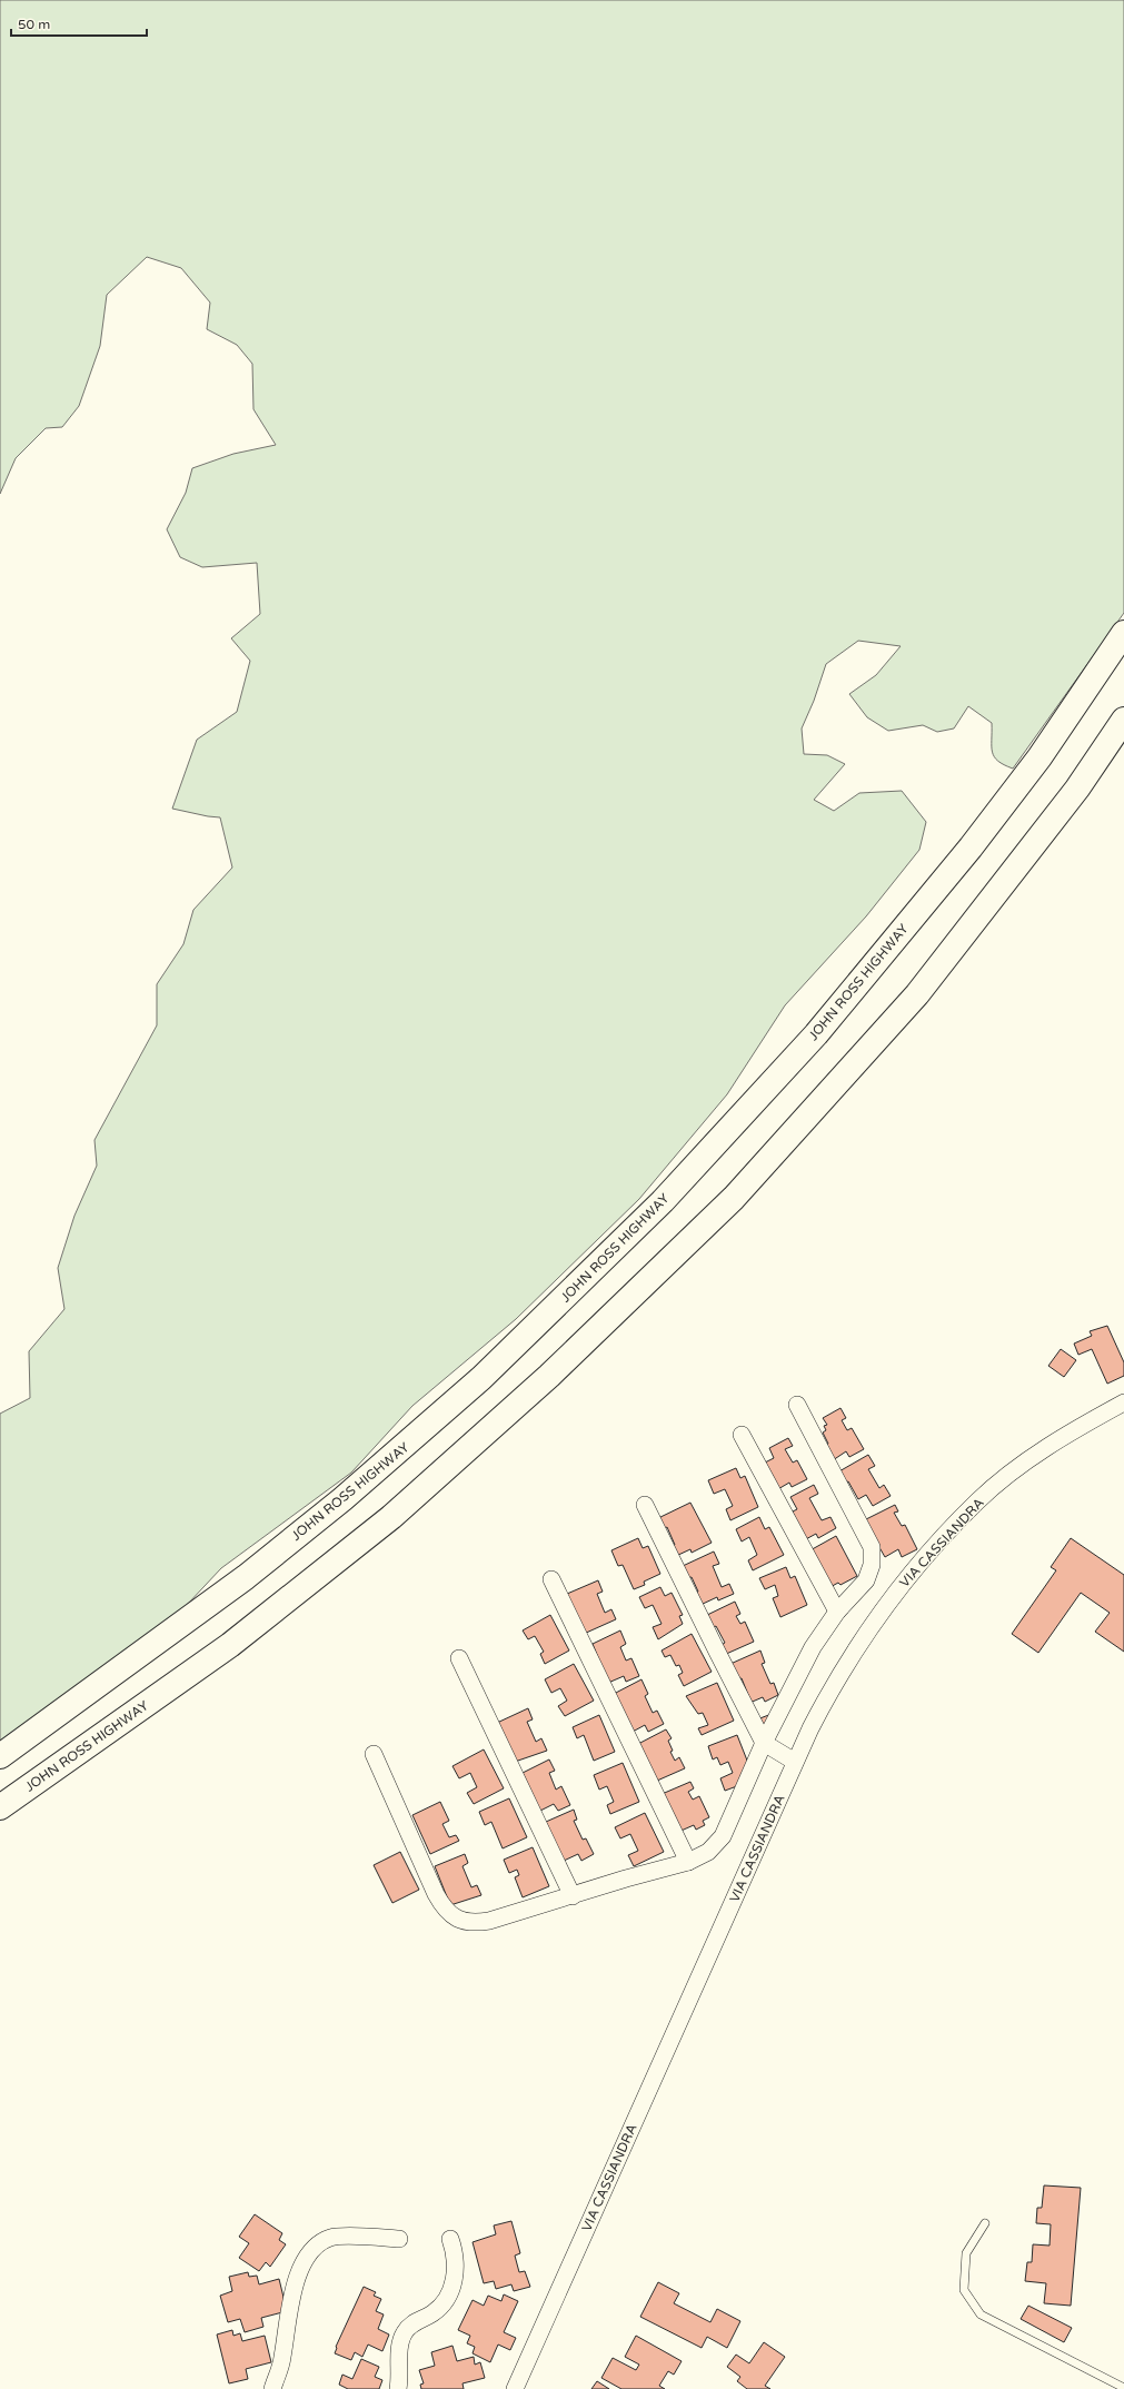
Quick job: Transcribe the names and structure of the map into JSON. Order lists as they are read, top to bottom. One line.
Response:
{"streets":{"main road":["JOHN ROSS HIGHWAY"],"street":["VIA CASSIANDRA"]},"scale_bar":"50 m"}
